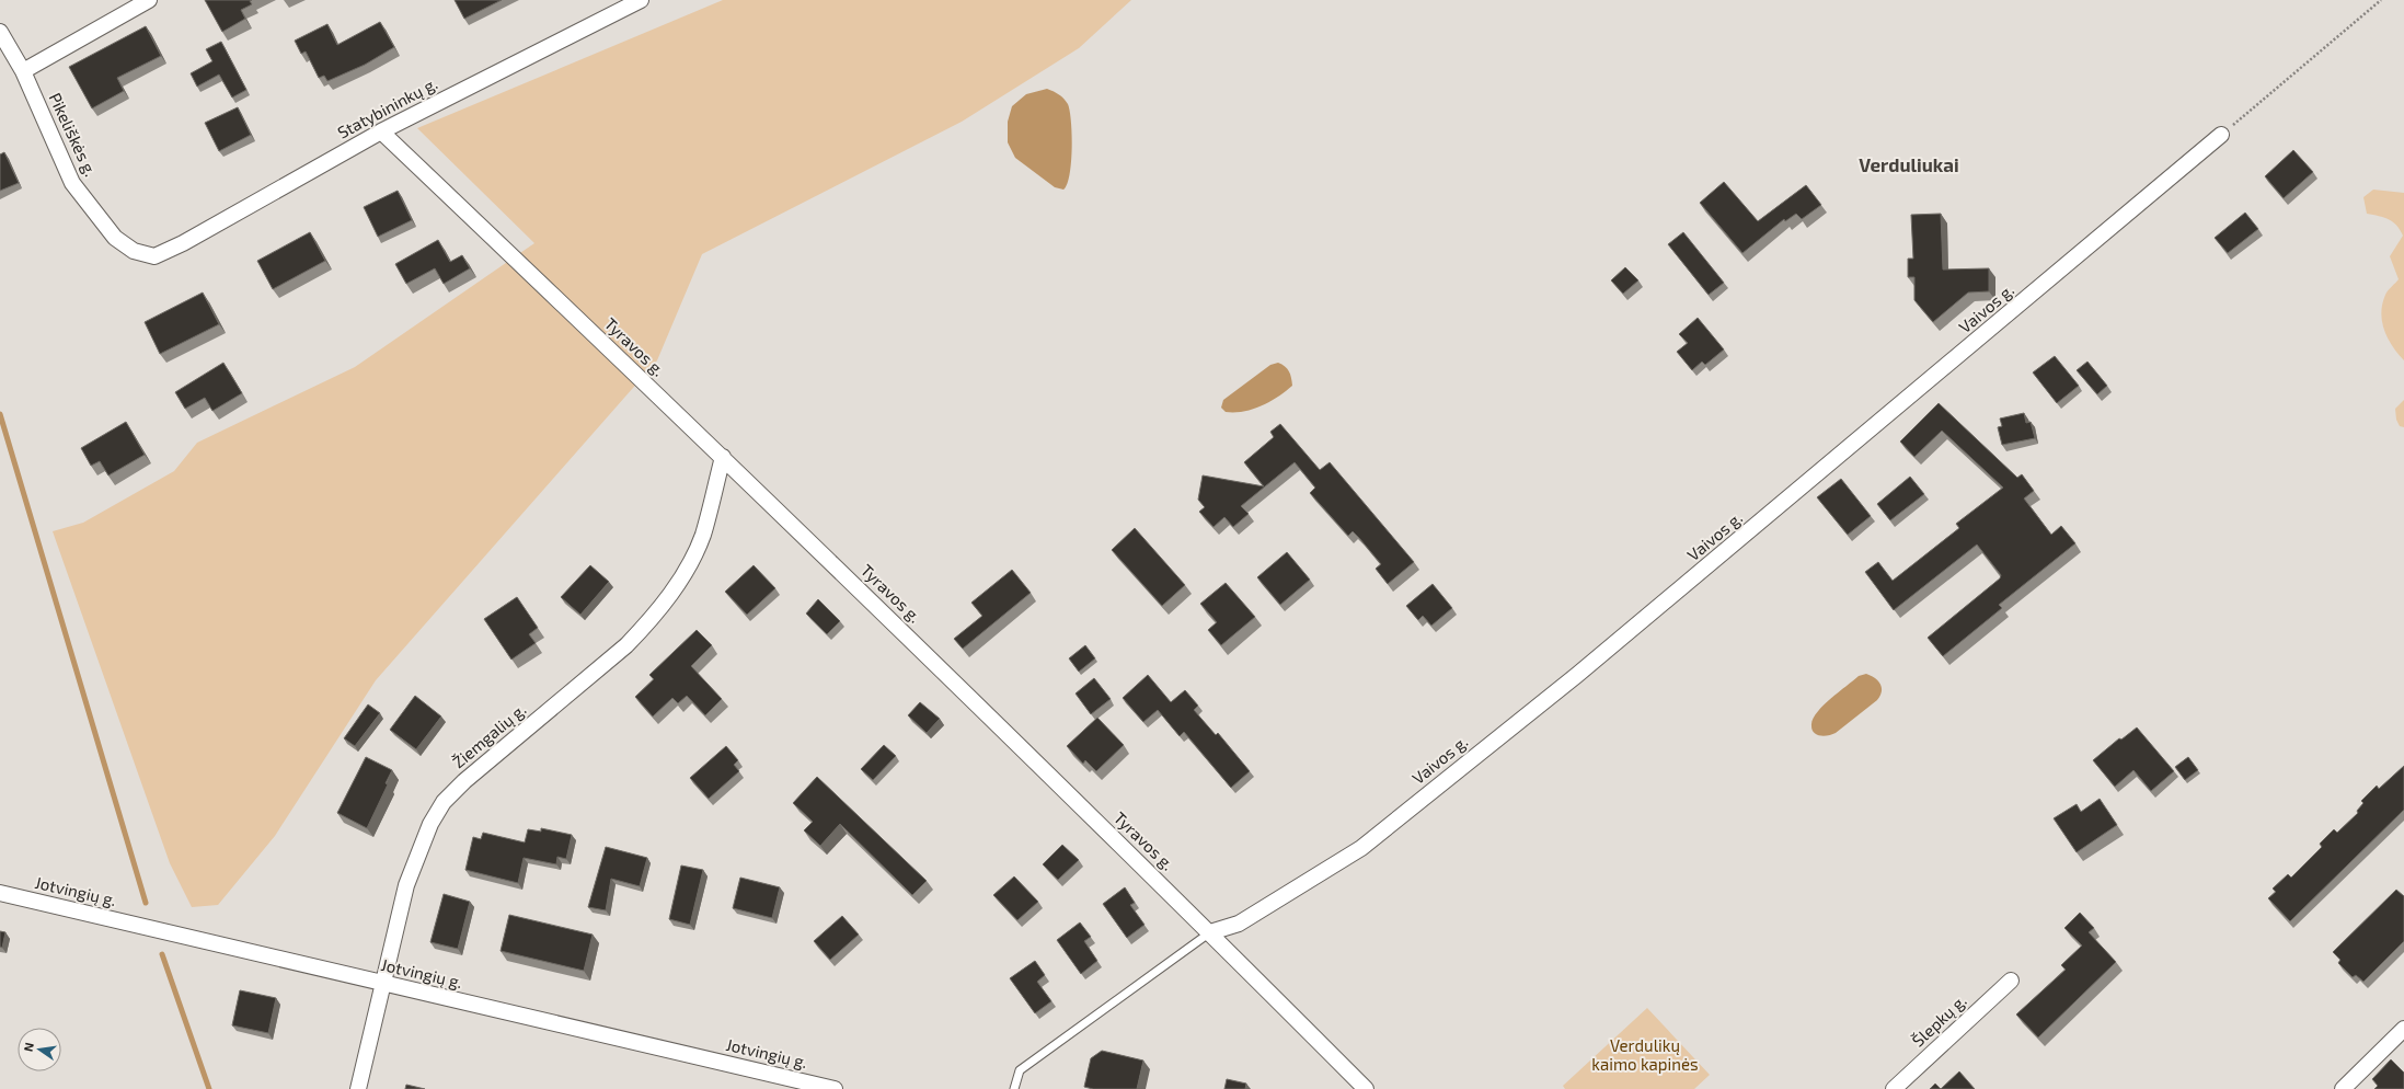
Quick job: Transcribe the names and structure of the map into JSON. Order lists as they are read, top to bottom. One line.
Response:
{"streets":{"street":["Statybininkų g.","Pikeliškės g.","Vaivos g.","Tyravos g.","Žiemgalių g.","Jotvingių g.","Šlepkų g."]},"crossings":[["Statybininkų g.","Pikeliškės g."],["Statybininkų g.","Tyravos g."],["Vaivos g.","Tyravos g."],["Tyravos g.","Žiemgalių g."],["Žiemgalių g.","Jotvingių g."]],"districts":["Verduliukai"],"parks":["Verdulikų kaimo kapinės"],"north":"left"}
